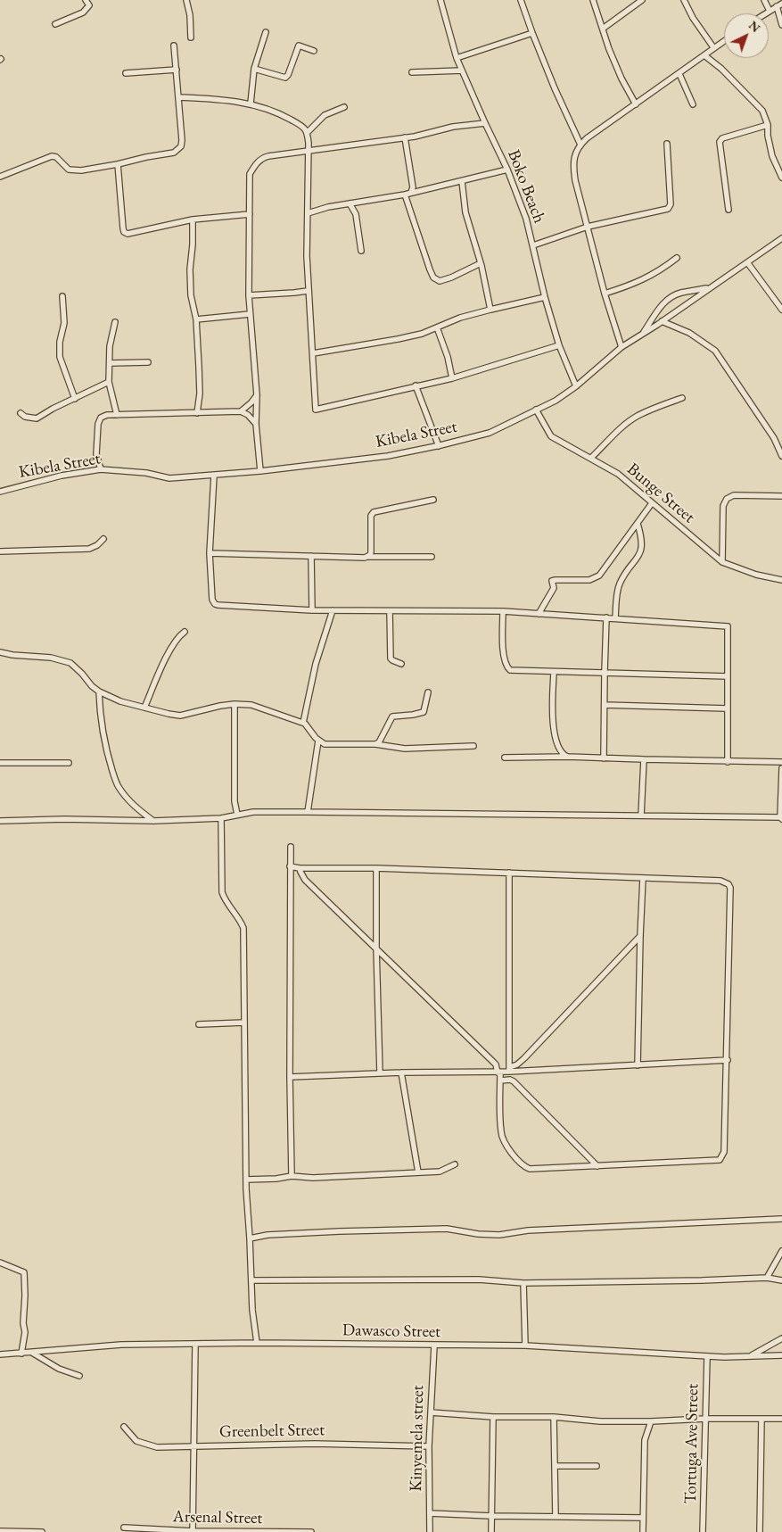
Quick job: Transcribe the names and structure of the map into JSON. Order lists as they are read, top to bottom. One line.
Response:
{"streets":{"street":["Boko Beach","Kibela Street","Bunge Street","Dawasco Street","Greenbelt Street","Kinyemela street","Tortuga Ave Street","Arsenal Street"]},"crossings":[["Boko Beach","Kibela Street"],["Kibela Street","Bunge Street"],["Dawasco Street","Kinyemela street"],["Dawasco Street","Tortuga Ave Street"],["Greenbelt Street","Kinyemela street"]],"north":"top right"}
